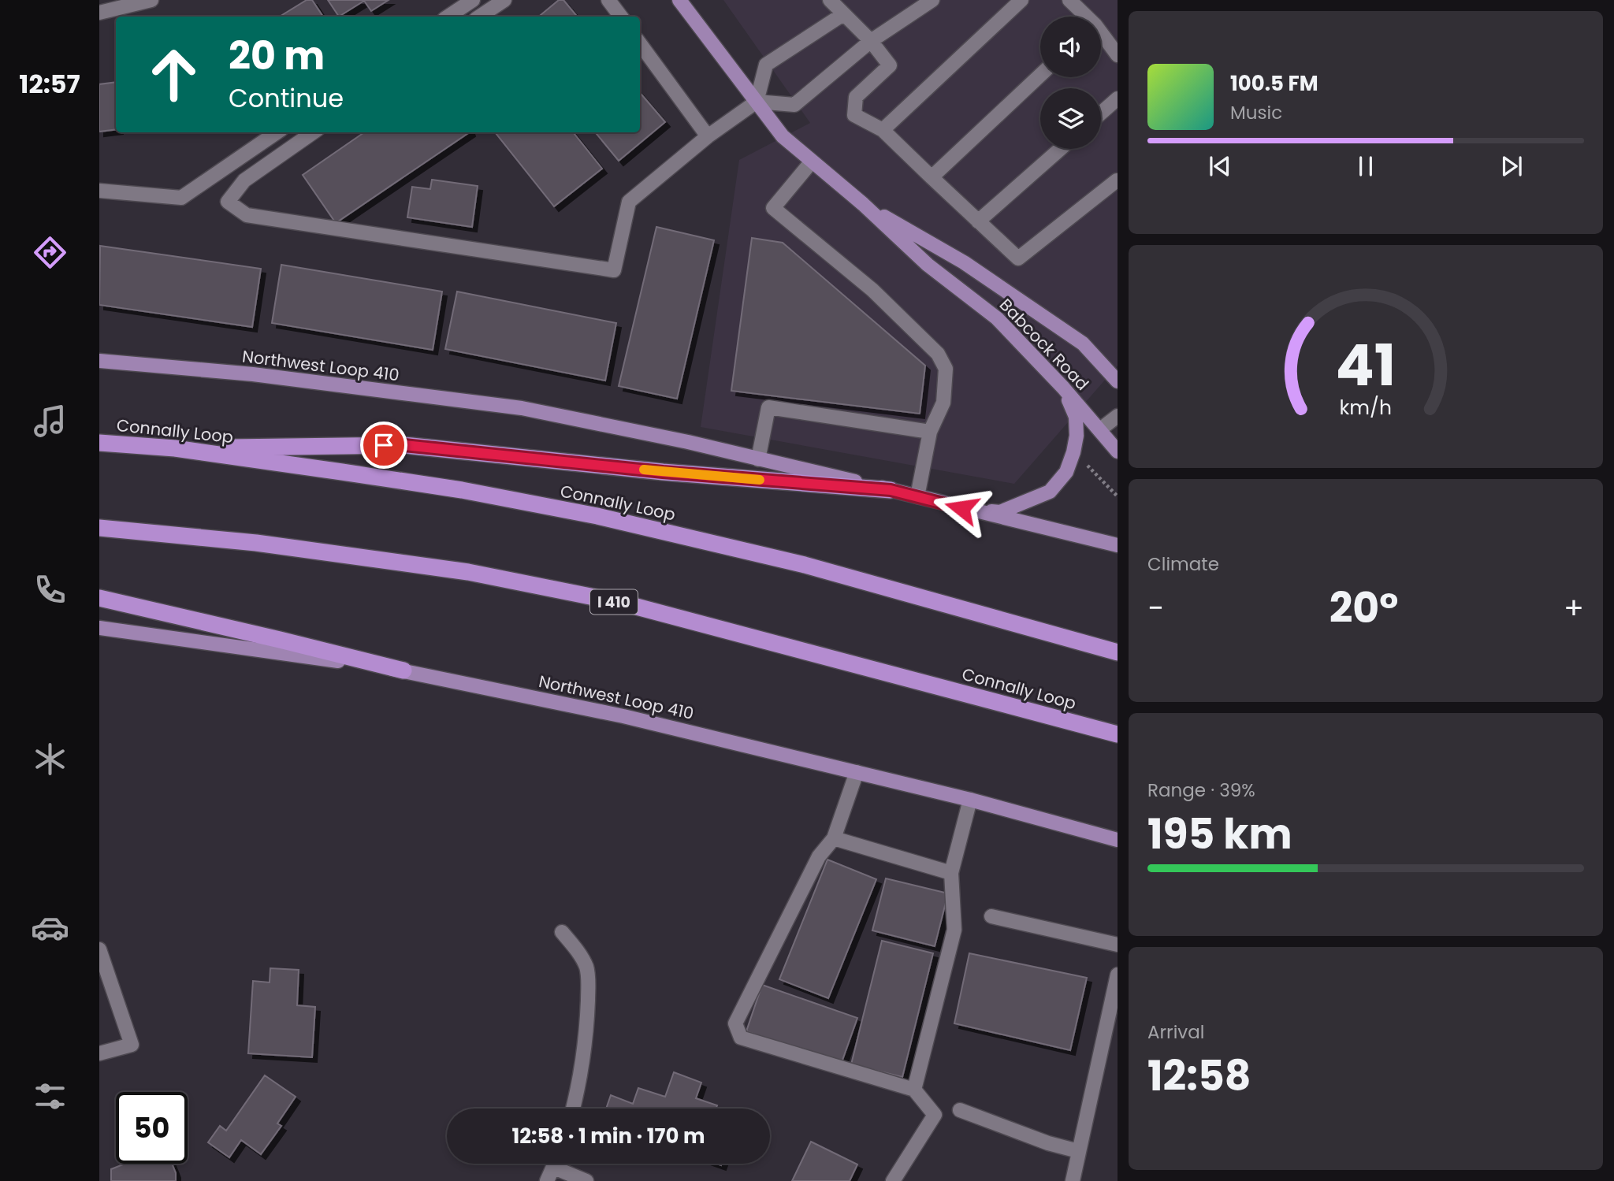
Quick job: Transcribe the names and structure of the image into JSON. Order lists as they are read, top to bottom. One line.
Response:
{"streets":{"highway":["Connally Loop","I 410"],"main road":["Babcock Road","Northwest Loop 410"]},"page":{"tabs":"12:57","turn":["20 m","Continue"],"song":["100.5 FM","Music"],"tile":["Climate",["Range · 39%","195 km"],["Arrival","12:58"]],"heat":["−","20°","+"],"limit":"50","trip":"12:58 · 1 min · 170 m","gauge":["41","km/h"]}}
